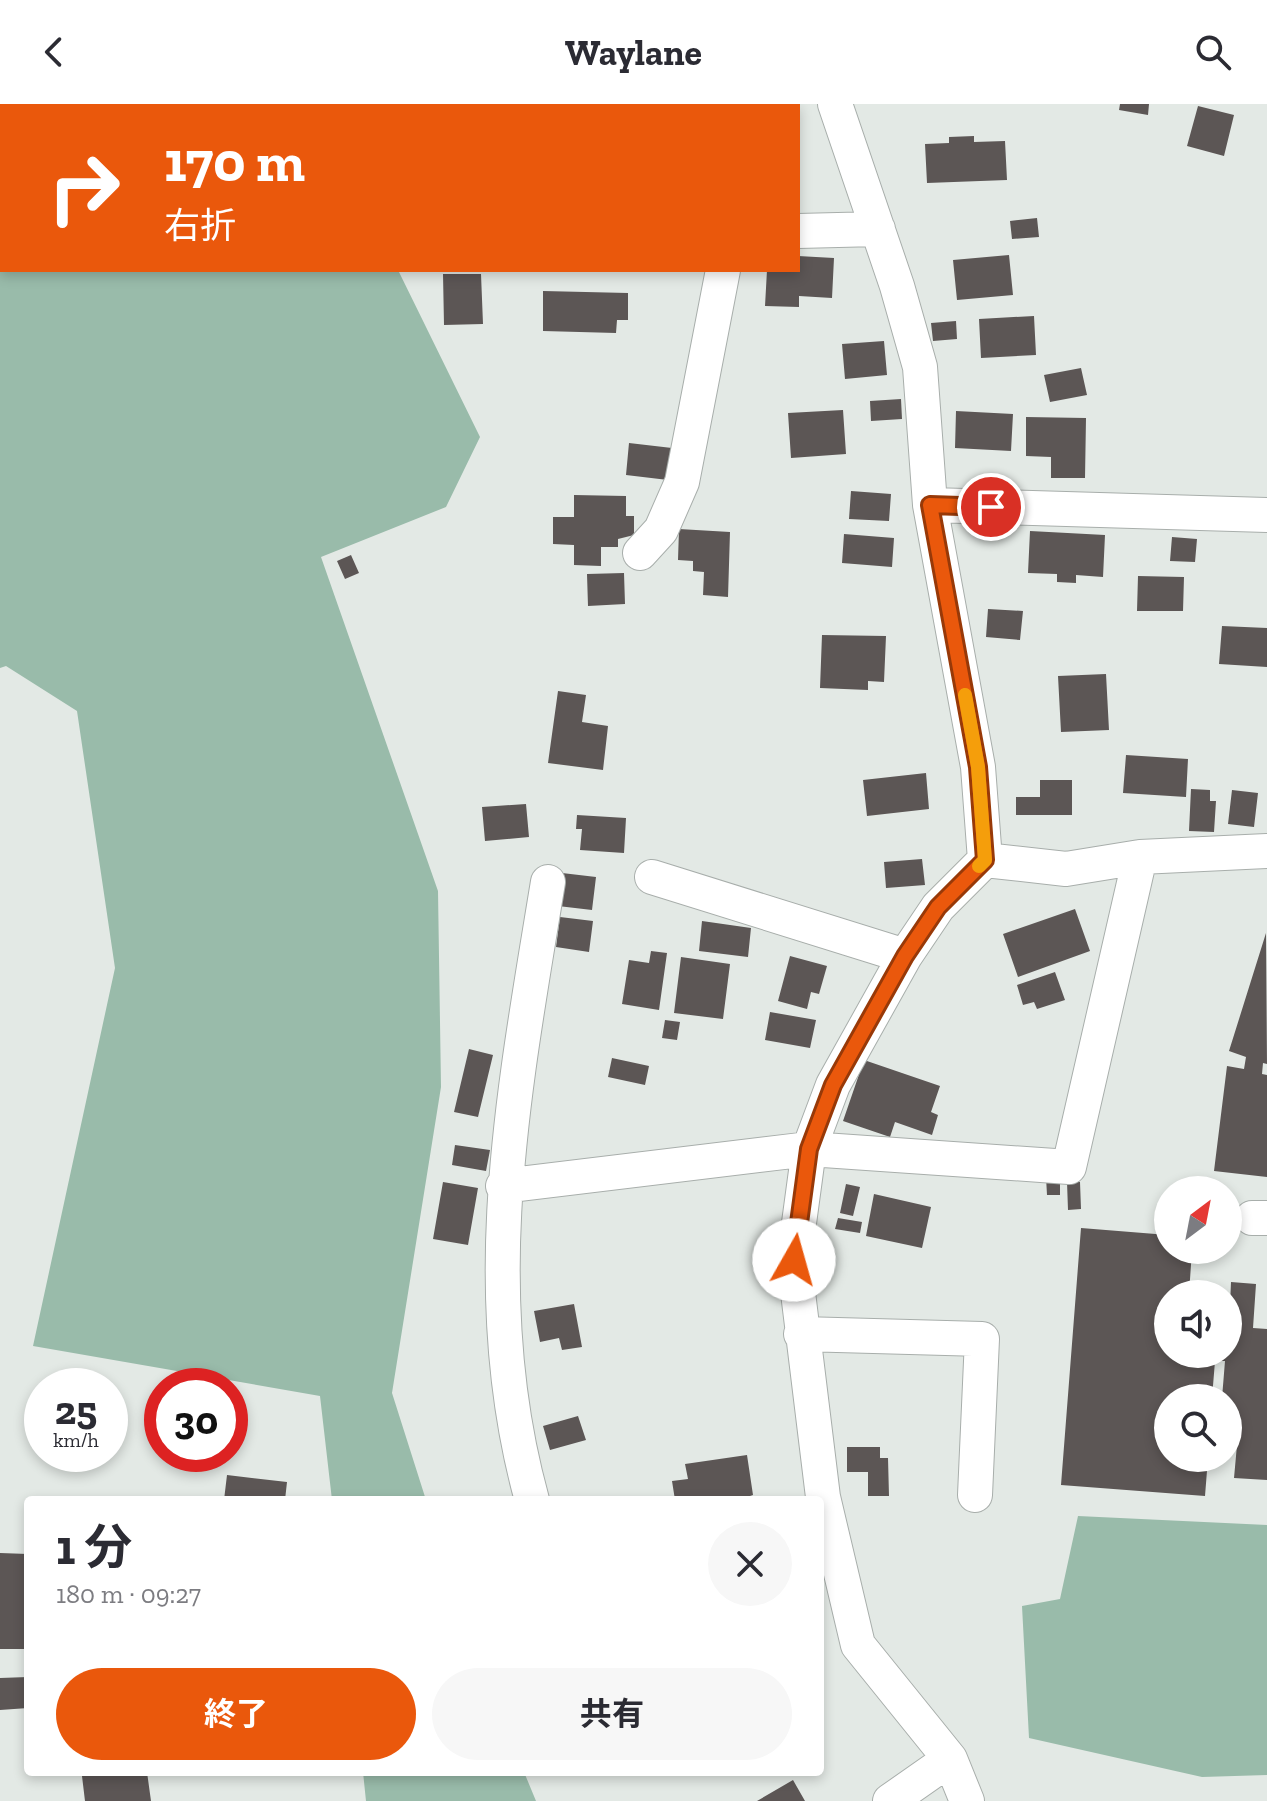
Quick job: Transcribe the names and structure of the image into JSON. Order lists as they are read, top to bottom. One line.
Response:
{"north":"top right","page":{"header":"Waylane","turn":["170 m","右折"],"speed":"25 km/h","limit":"30","heading":["1 分","180 m · 09:27"],"buttons":["終了","共有"]}}
